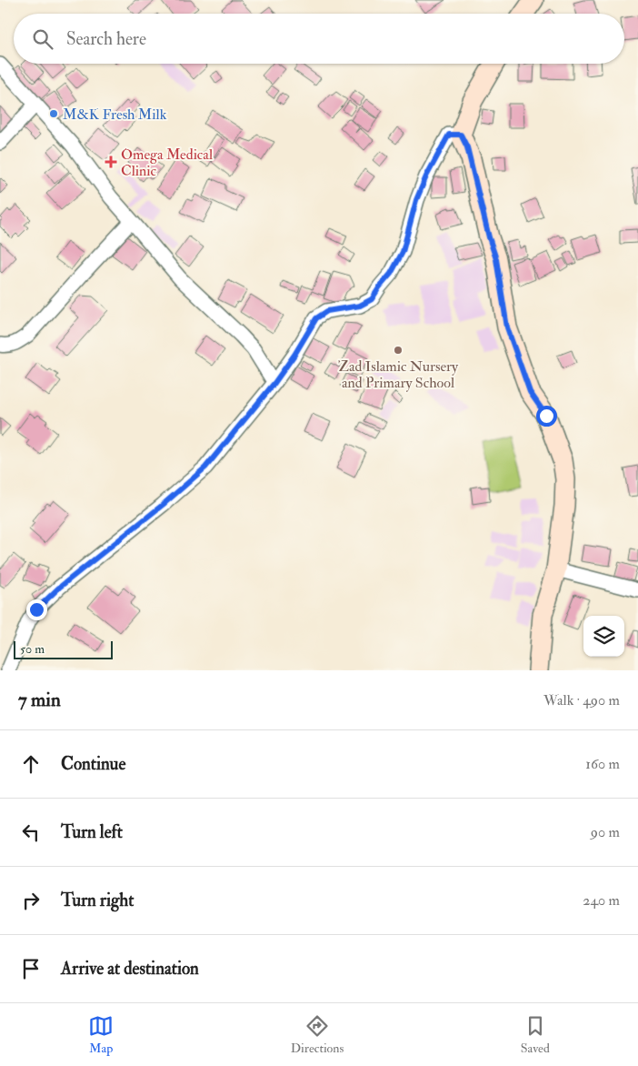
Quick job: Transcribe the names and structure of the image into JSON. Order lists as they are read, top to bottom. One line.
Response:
{"places":{"other":["M&K Fresh Milk","Zad Islamic Nursery and Primary School"],"health":["Omega Medical Clinic"]},"scale_bar":"50 m","page":{"search":"Search here","scale":"50 m","heading":["7 min","Walk · 490 m"],"list":[["Continue","160 m"],["Turn left","90 m"],["Turn right","240 m"],"Arrive at destination"],"nav":["Map","Directions","Saved"]}}
